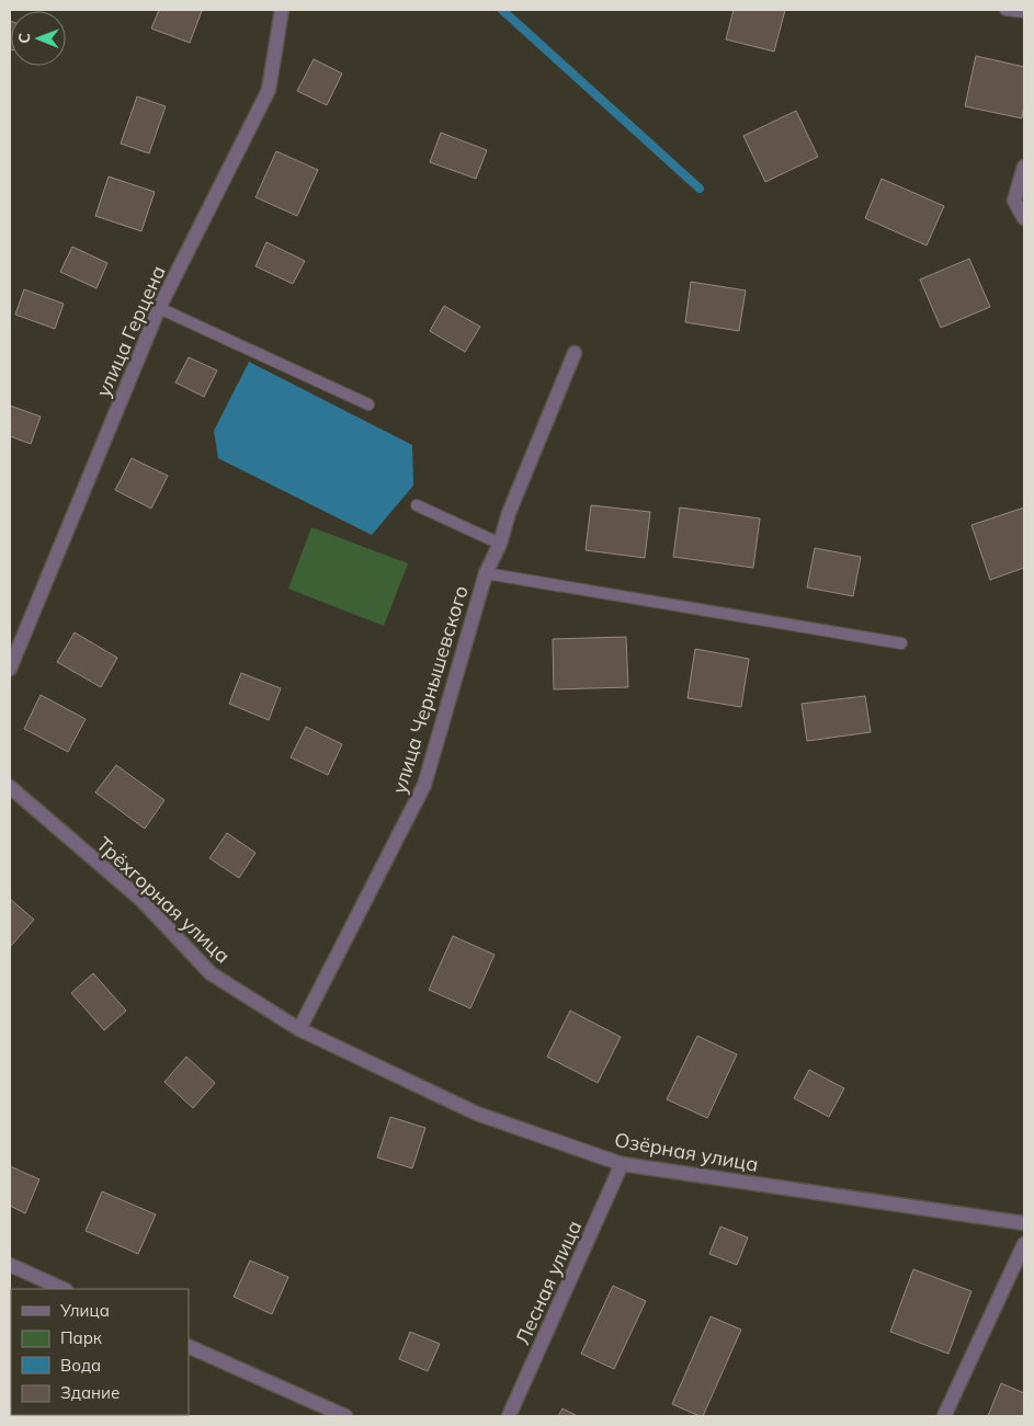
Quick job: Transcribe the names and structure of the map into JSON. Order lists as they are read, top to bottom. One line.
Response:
{"streets":{"street":["улица Герцена","улица Чернышевского","Трёхгорная улица","Озёрная улица","Лесная улица"]},"crossings":[["улица Чернышевского","Трёхгорная улица"],["улица Чернышевского","Озёрная улица"],["Трёхгорная улица","Озёрная улица"],["Озёрная улица","Лесная улица"]],"legend":["Улица","Парк","Вода","Здание"],"north":"left"}
